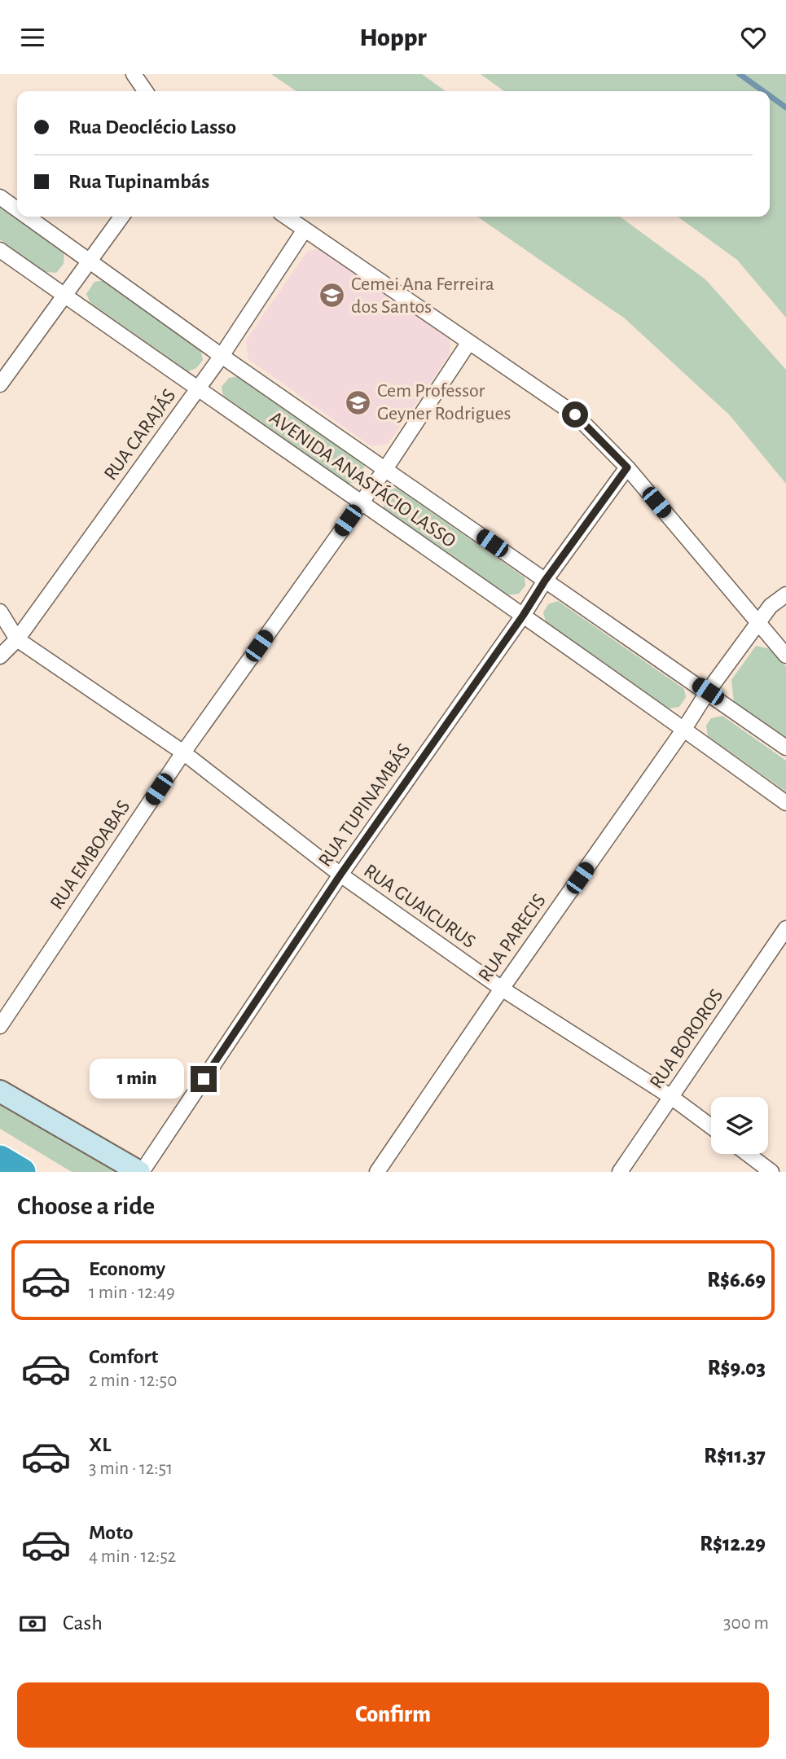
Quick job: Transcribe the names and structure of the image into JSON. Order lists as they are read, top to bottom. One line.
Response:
{"streets":{"street":["RUA CARAJÁS","AVENIDA ANASTÁCIO LASSO","RUA TUPINAMBÁS","RUA EMBOABAS","RUA GUAICURUS","RUA PARECIS","RUA BOROROS"]},"crossings":[["RUA CARAJÁS","AVENIDA ANASTÁCIO LASSO"],["RUA CARAJÁS","RUA GUAICURUS"],["AVENIDA ANASTÁCIO LASSO","RUA TUPINAMBÁS"],["AVENIDA ANASTÁCIO LASSO","RUA EMBOABAS"],["AVENIDA ANASTÁCIO LASSO","RUA PARECIS"],["RUA TUPINAMBÁS","RUA GUAICURUS"],["RUA EMBOABAS","RUA GUAICURUS"],["RUA GUAICURUS","RUA PARECIS"],["RUA GUAICURUS","RUA BOROROS"]],"places":{"school or university":["Cemei Ana Ferreira dos Santos","Cem Professor Geyner Rodrigues"]},"page":{"header":"Hoppr","banner":["Rua Deoclécio Lasso","Rua Tupinambás"],"bubble":"1 min","heading":"Choose a ride","list":[{"name":"Economy","note":"1 min · 12:49","value":"R$6.69"},{"name":"Comfort","note":"2 min · 12:50","value":"R$9.03"},{"name":"XL","note":"3 min · 12:51","value":"R$11.37"},{"name":"Moto","note":"4 min · 12:52","value":"R$12.29"}],"pay":["Cash","300 m"],"buttons":"Confirm"}}
